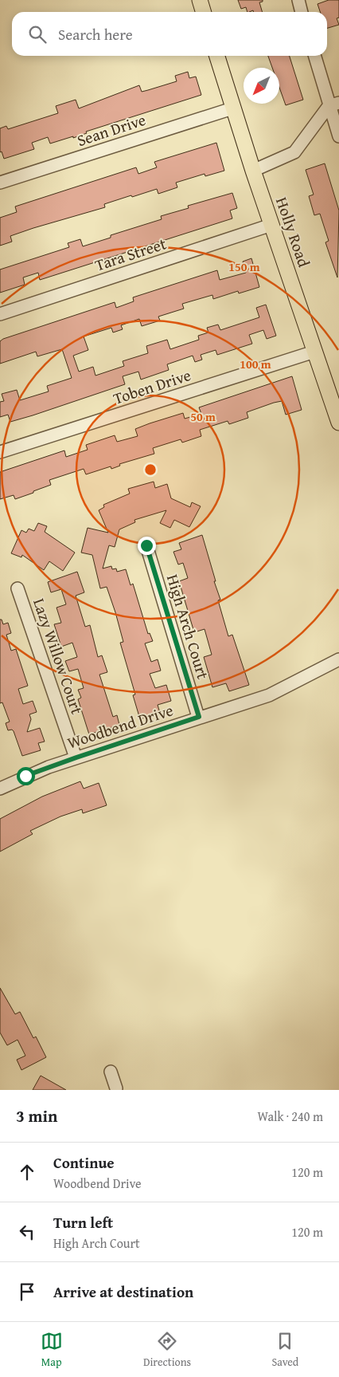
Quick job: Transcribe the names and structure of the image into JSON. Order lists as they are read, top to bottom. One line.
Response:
{"streets":{"main road":["Holly Road"],"street":["Sean Drive","Tara Street","Toben Drive","High Arch Court","Lazy Willow Court","Woodbend Drive"]},"crossings":[["Sean Drive","Holly Road"],["Holly Road","Tara Street"],["Holly Road","Toben Drive"],["High Arch Court","Woodbend Drive"],["Lazy Willow Court","Woodbend Drive"]],"north":"bottom left","page":{"search":"Search here","heading":["3 min","Walk · 240 m"],"list":[["Continue","Woodbend Drive","120 m"],["Turn left","High Arch Court","120 m"],"Arrive at destination"],"nav":["Map","Directions","Saved"]},"rings":["150 m","100 m","50 m"]}
